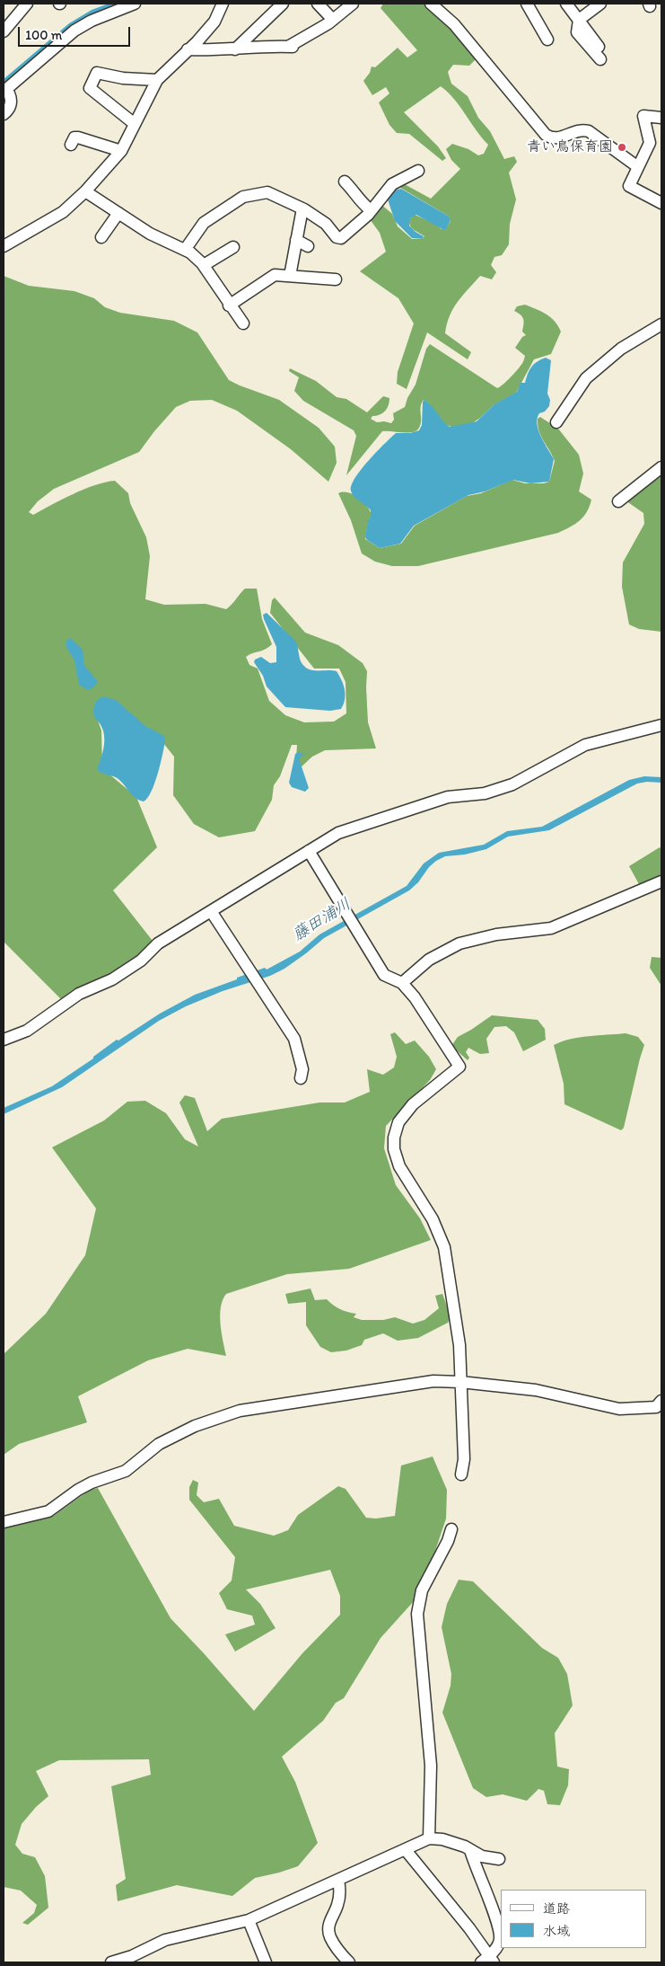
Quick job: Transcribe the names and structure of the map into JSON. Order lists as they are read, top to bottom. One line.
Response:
{"water":["藤田浦川"],"places":["青い鳥保育園"],"legend":["道路","水域"],"scale_bar":"100 m"}
